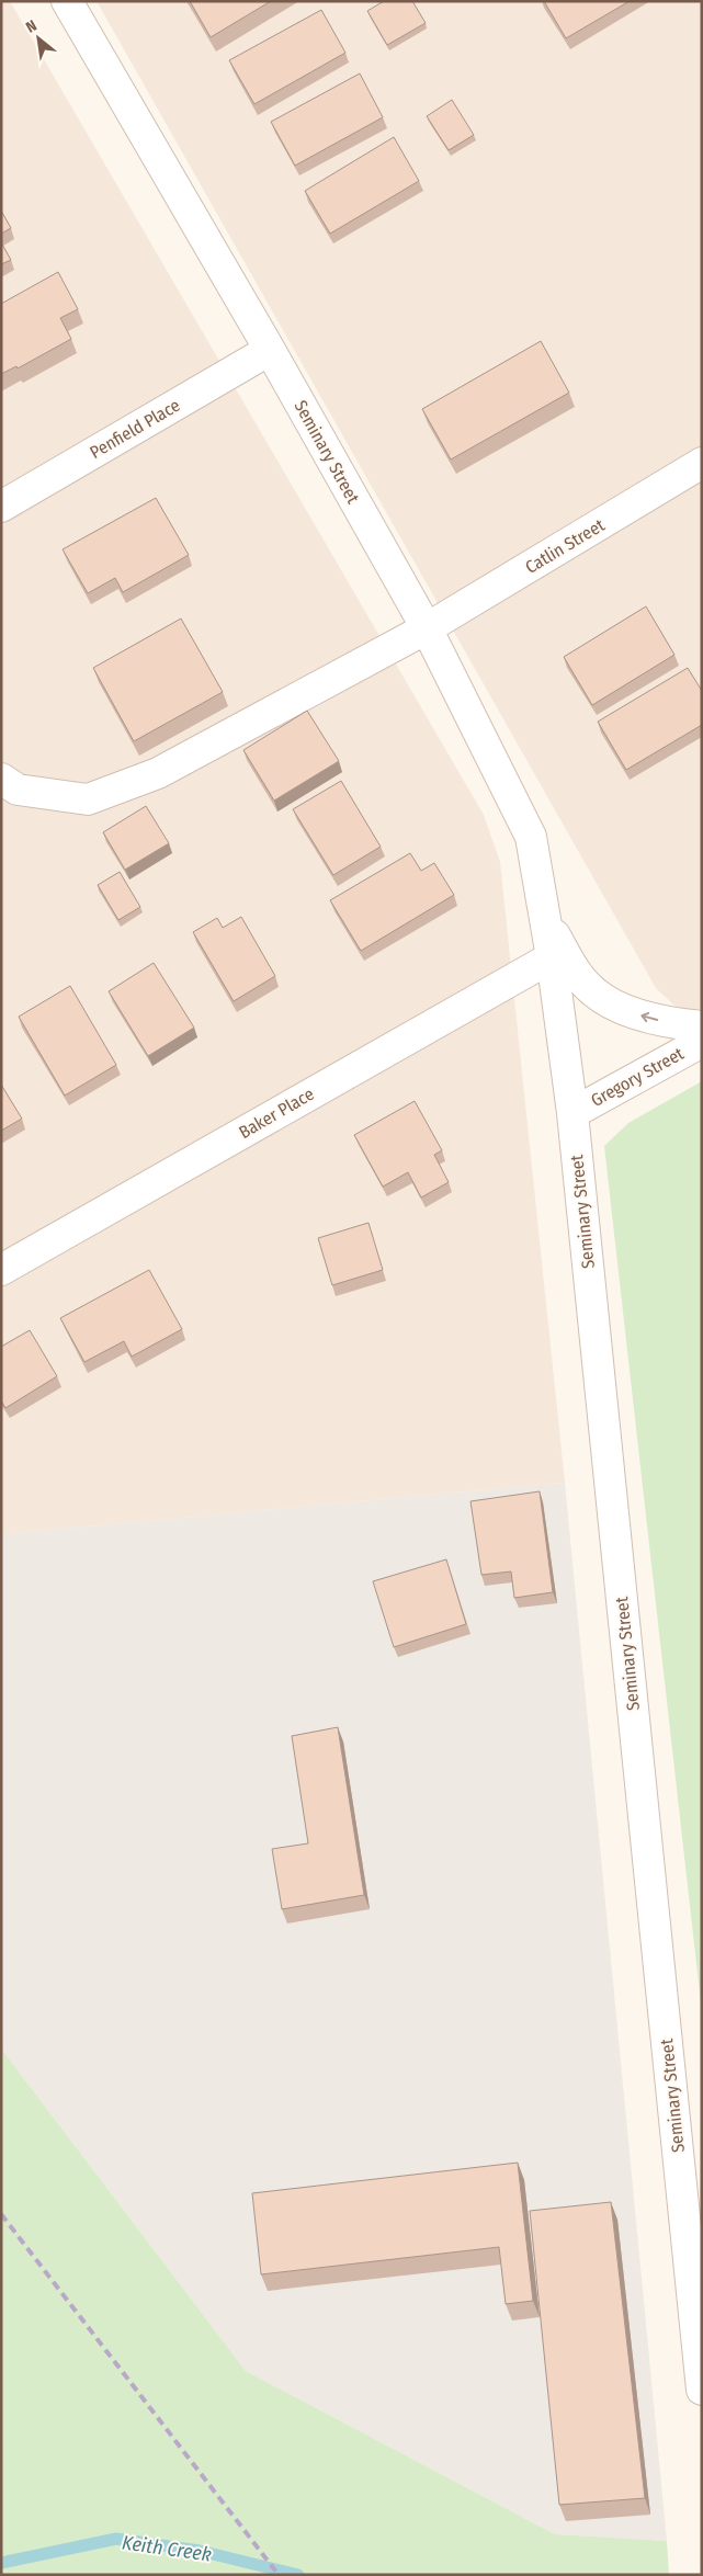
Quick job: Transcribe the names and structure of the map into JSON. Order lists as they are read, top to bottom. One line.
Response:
{"streets":{"street":["Penfield Place","Seminary Street","Catlin Street","Gregory Street","Baker Place"]},"crossings":[["Penfield Place","Seminary Street"],["Seminary Street","Catlin Street"],["Seminary Street","Gregory Street"],["Seminary Street","Baker Place"]],"water":["Keith Creek"],"north":"top left"}
